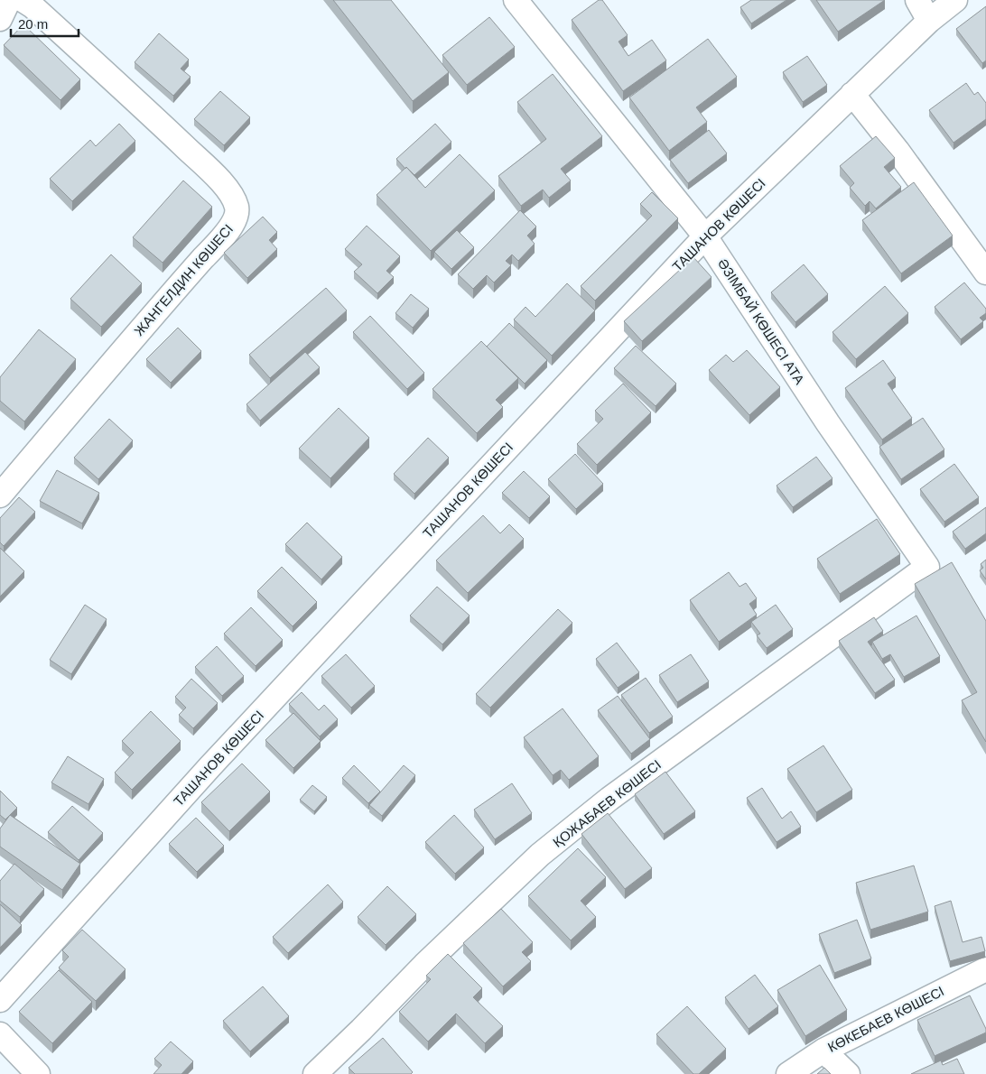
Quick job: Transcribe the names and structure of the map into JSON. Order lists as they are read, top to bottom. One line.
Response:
{"streets":{"street":["ТАШАНОВ КӨШЕСІ","ЖАНГЕЛДИН КӨШЕСІ","ӘЗІМБАЙ КӨШЕСІ АТА","ҚОЖАБАЕВ КӨШЕСІ","КӨКЕБАЕВ КӨШЕСІ"]},"crossings":[["ТАШАНОВ КӨШЕСІ","ӘЗІМБАЙ КӨШЕСІ АТА"],["ӘЗІМБАЙ КӨШЕСІ АТА","ҚОЖАБАЕВ КӨШЕСІ"]],"scale_bar":"20 m"}
